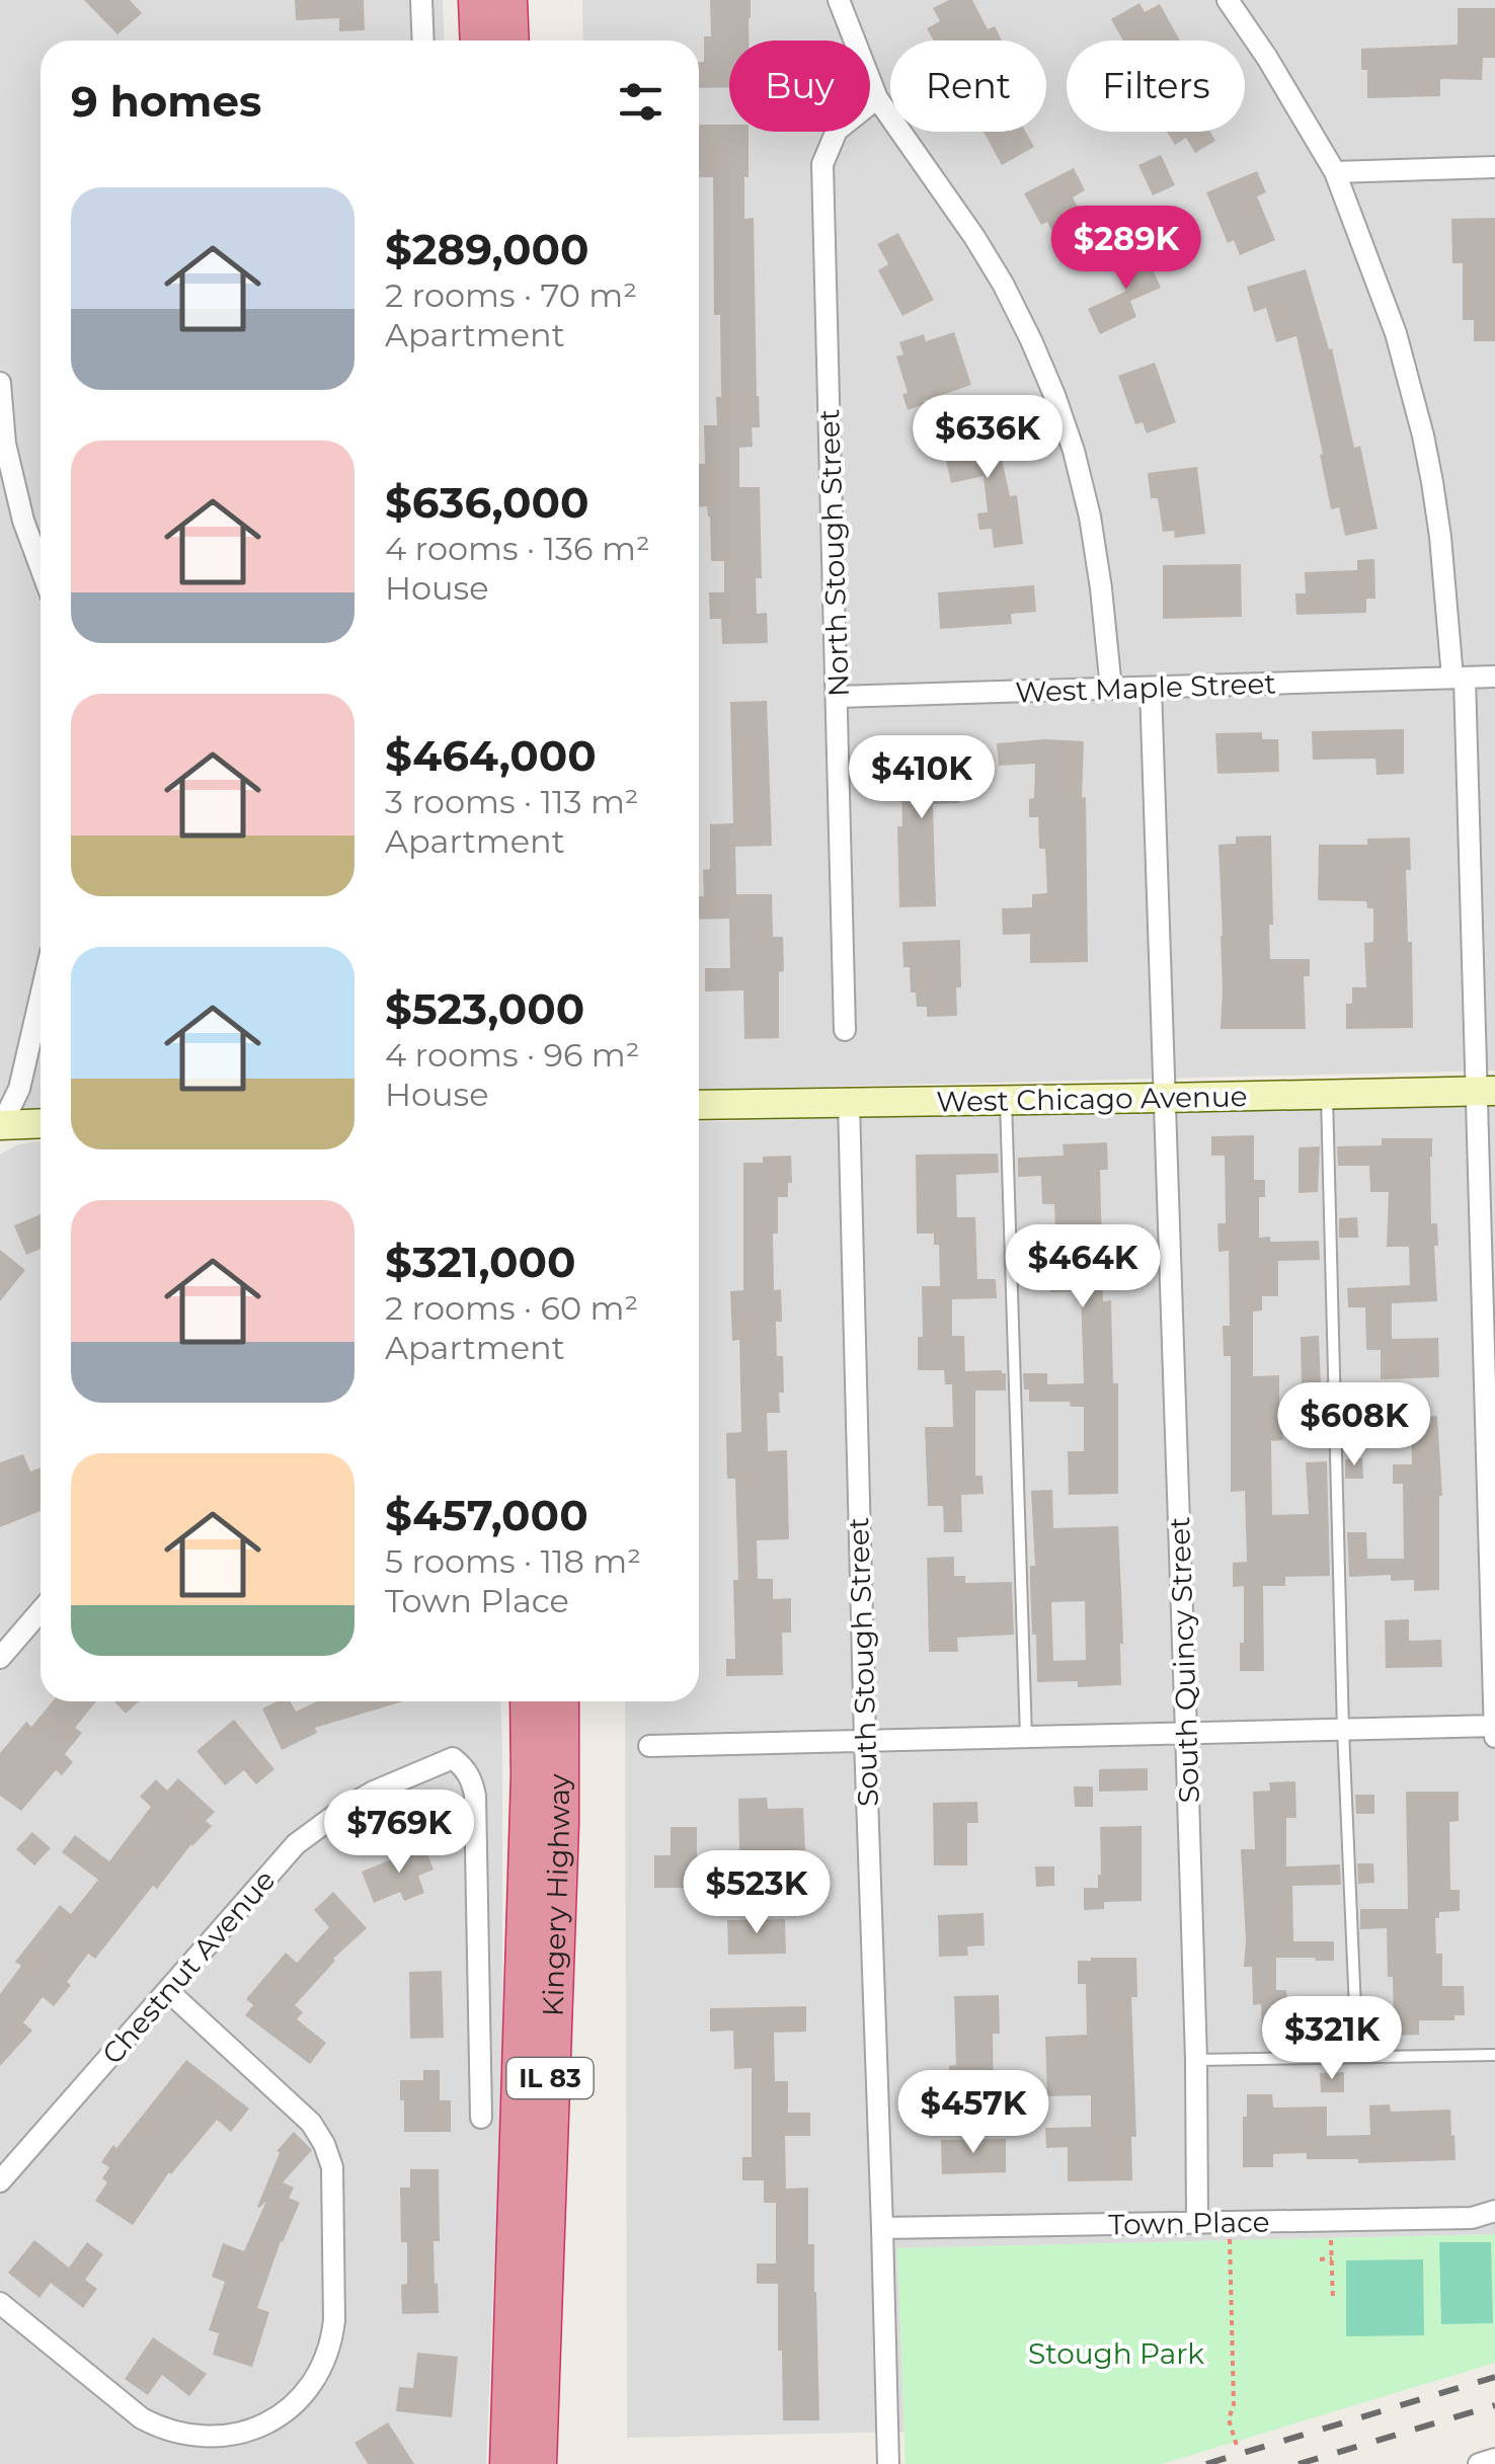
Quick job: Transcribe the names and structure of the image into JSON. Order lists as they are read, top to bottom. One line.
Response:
{"streets":{"highway":["Kingery Highway","IL 83"],"main road":["West Chicago Avenue"],"street":["North Stough Street","West Maple Street","South Quincy Street","South Stough Street","Chestnut Avenue","Town Place"]},"crossings":[["North Stough Street","West Maple Street"],["West Maple Street","South Quincy Street"],["West Chicago Avenue","South Quincy Street"],["West Chicago Avenue","South Stough Street"],["South Quincy Street","Town Place"],["South Stough Street","Town Place"]],"parks":["Stough Park"],"page":{"chip":["Buy","Rent","Filters"],"heading":"9 homes","list":[{"name":"$289,000","note":"2 rooms · 70 m² · Apartment"},{"name":"$636,000","note":"4 rooms · 136 m² · House"},{"name":"$464,000","note":"3 rooms · 113 m² · Apartment"},{"name":"$523,000","note":"4 rooms · 96 m² · House"},{"name":"$321,000","note":"2 rooms · 60 m² · Apartment"},{"name":"$457,000","note":"5 rooms · 118 m² · Town Place"}],"price":["$289K","$636K","$410K","$464K","$608K","$769K","$523K","$321K","$457K"]}}
